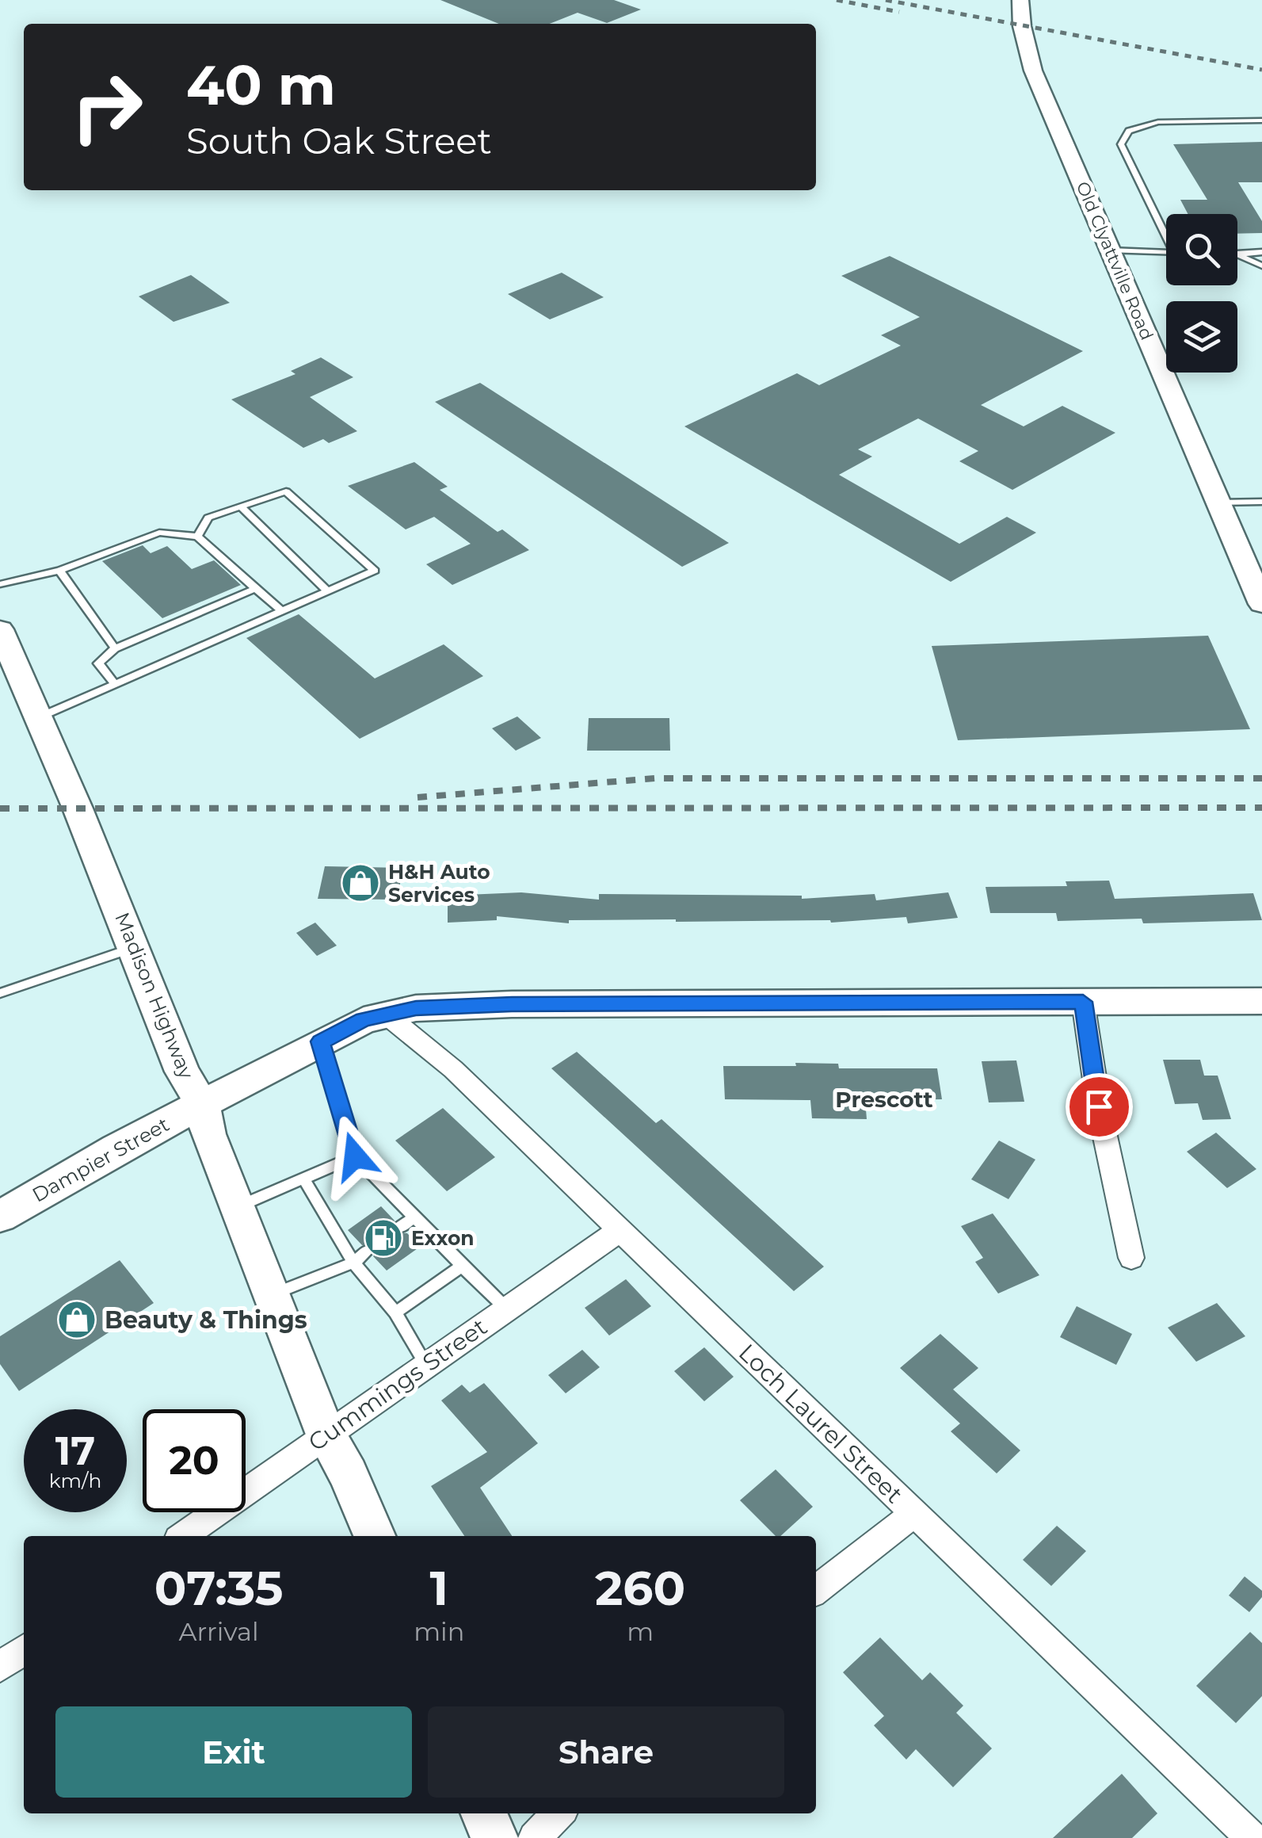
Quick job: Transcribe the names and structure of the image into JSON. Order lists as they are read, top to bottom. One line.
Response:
{"streets":{"main road":["Old Clyattville Road","Madison Highway","Dampier Street"],"street":["Cummings Street","Loch Laurel Street"]},"crossings":[["Madison Highway","Dampier Street"],["Madison Highway","Cummings Street"],["Dampier Street","Loch Laurel Street"],["Cummings Street","Loch Laurel Street"]],"districts":["Prescott"],"places":{"shop":["H&H Auto Services","Beauty & Things"],"fuel station":["Exxon"]},"page":{"turn":["40 m","South Oak Street"],"speed":"17 km/h","limit":"20","eta":["07:35","Arrival","1","min","260","m"],"buttons":["Exit","Share"]}}
